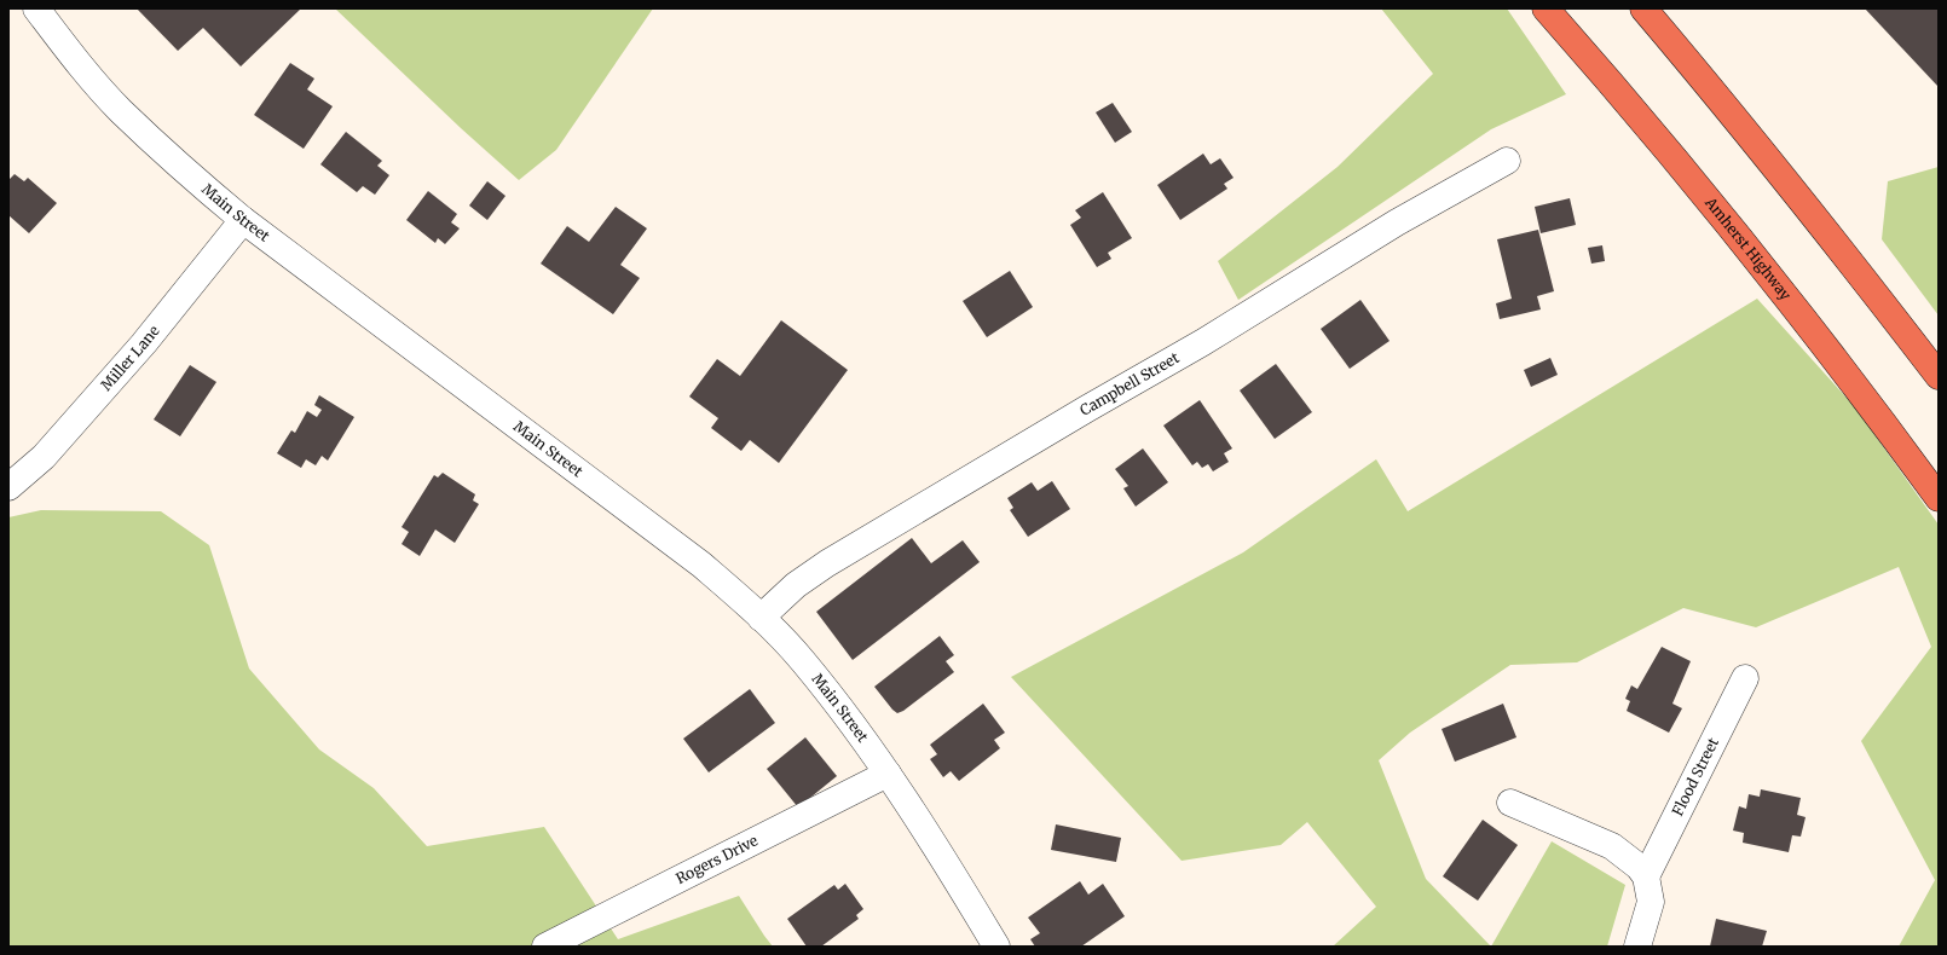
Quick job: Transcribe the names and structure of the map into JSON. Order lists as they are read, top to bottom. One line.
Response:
{"streets":{"highway":["Amherst Highway"],"street":["Main Street","Miller Lane","Campbell Street","Flood Street","Rogers Drive"]},"crossings":[["Main Street","Miller Lane"],["Main Street","Campbell Street"],["Main Street","Rogers Drive"]]}
